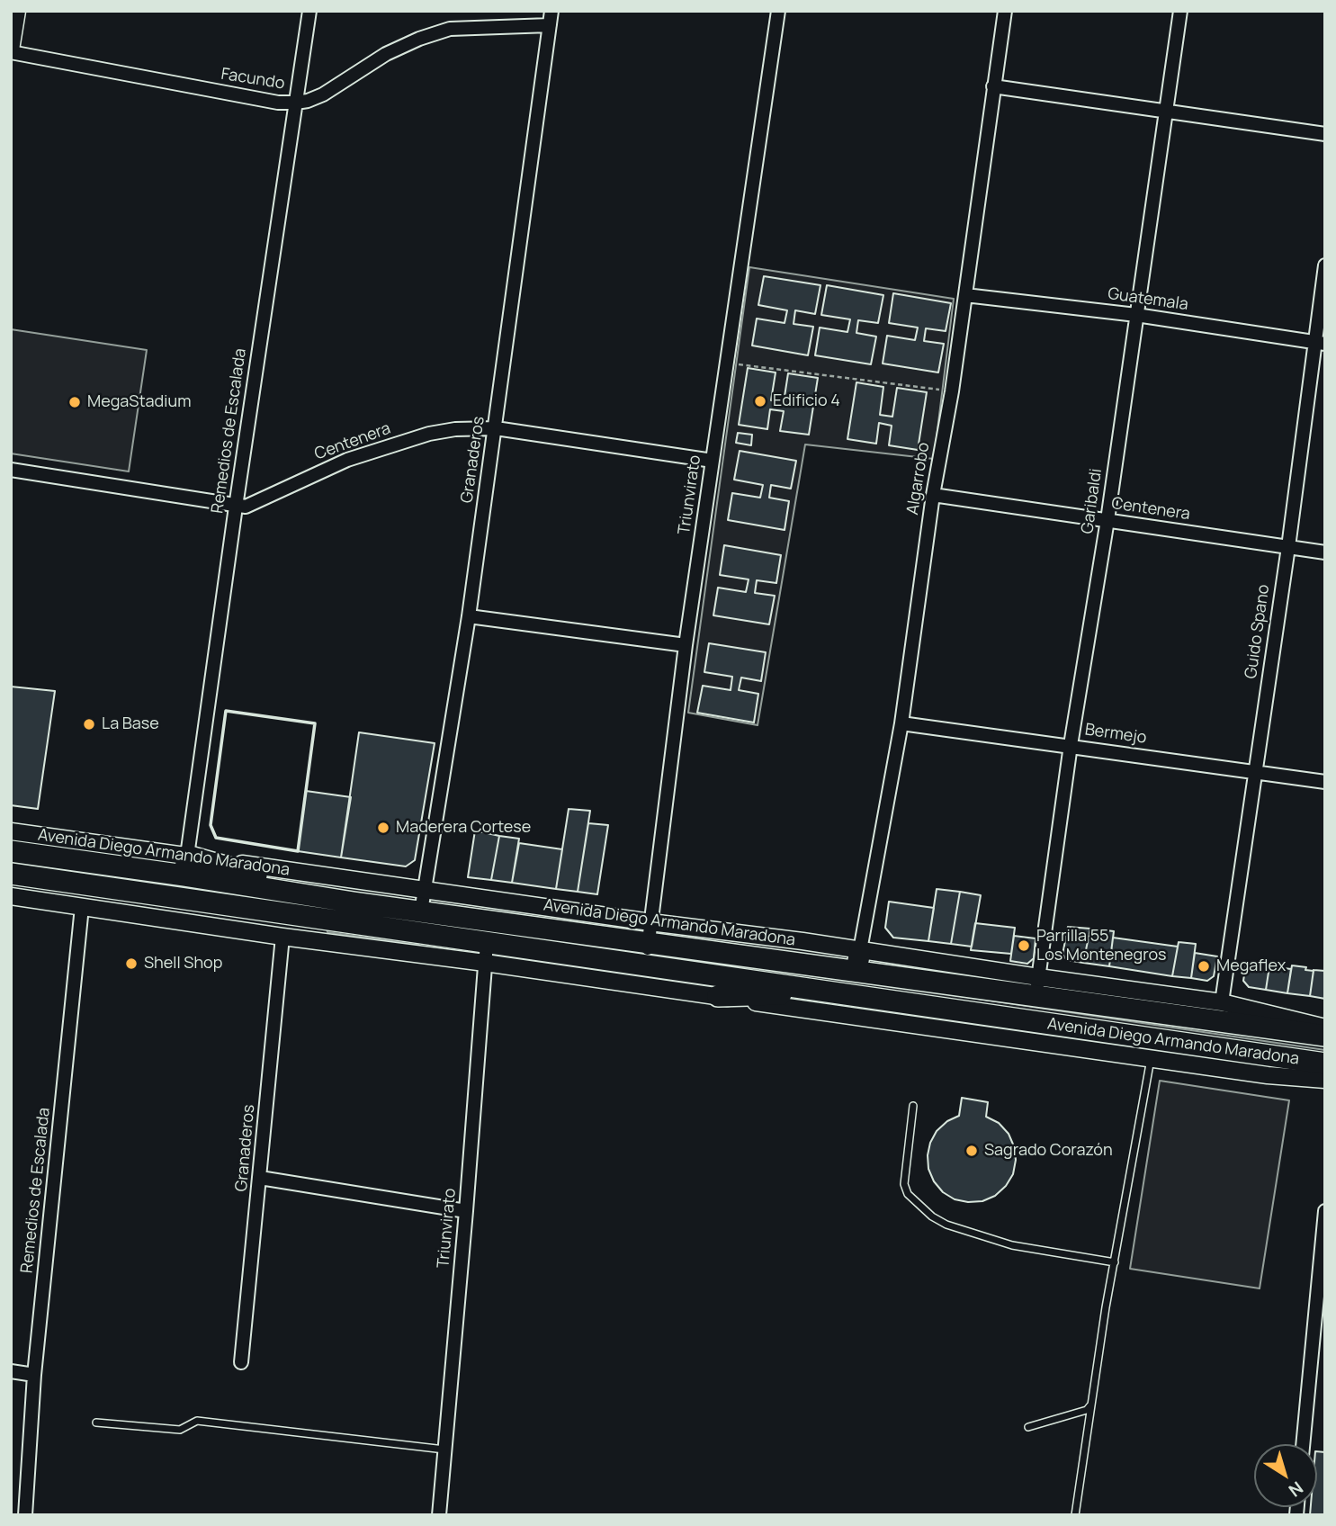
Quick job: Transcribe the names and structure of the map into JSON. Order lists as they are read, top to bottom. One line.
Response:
{"streets":{"main road":["Avenida Diego Armando Maradona"],"street":["Facundo","Guatemala","Remedios de Escalada","Centenera","Granaderos","Algarrobo","Triunvirato","Garibaldi","Guido Spano","Bermejo"]},"crossings":[["Facundo","Remedios de Escalada"],["Facundo","Granaderos"],["Guatemala","Algarrobo"],["Guatemala","Garibaldi"],["Guatemala","Guido Spano"],["Remedios de Escalada","Centenera"],["Remedios de Escalada","Avenida Diego Armando Maradona"],["Centenera","Granaderos"],["Centenera","Algarrobo"],["Centenera","Triunvirato"],["Centenera","Garibaldi"],["Centenera","Guido Spano"],["Granaderos","Avenida Diego Armando Maradona"],["Algarrobo","Bermejo"],["Algarrobo","Avenida Diego Armando Maradona"],["Triunvirato","Avenida Diego Armando Maradona"],["Garibaldi","Bermejo"],["Garibaldi","Avenida Diego Armando Maradona"],["Guido Spano","Bermejo"],["Guido Spano","Avenida Diego Armando Maradona"]],"places":["Edificio 4","MegaStadium","La Base","Maderera Cortese","Parrilla 55 Los Montenegros","Shell Shop","Megaflex","Sagrado Corazón"],"north":"bottom right"}
